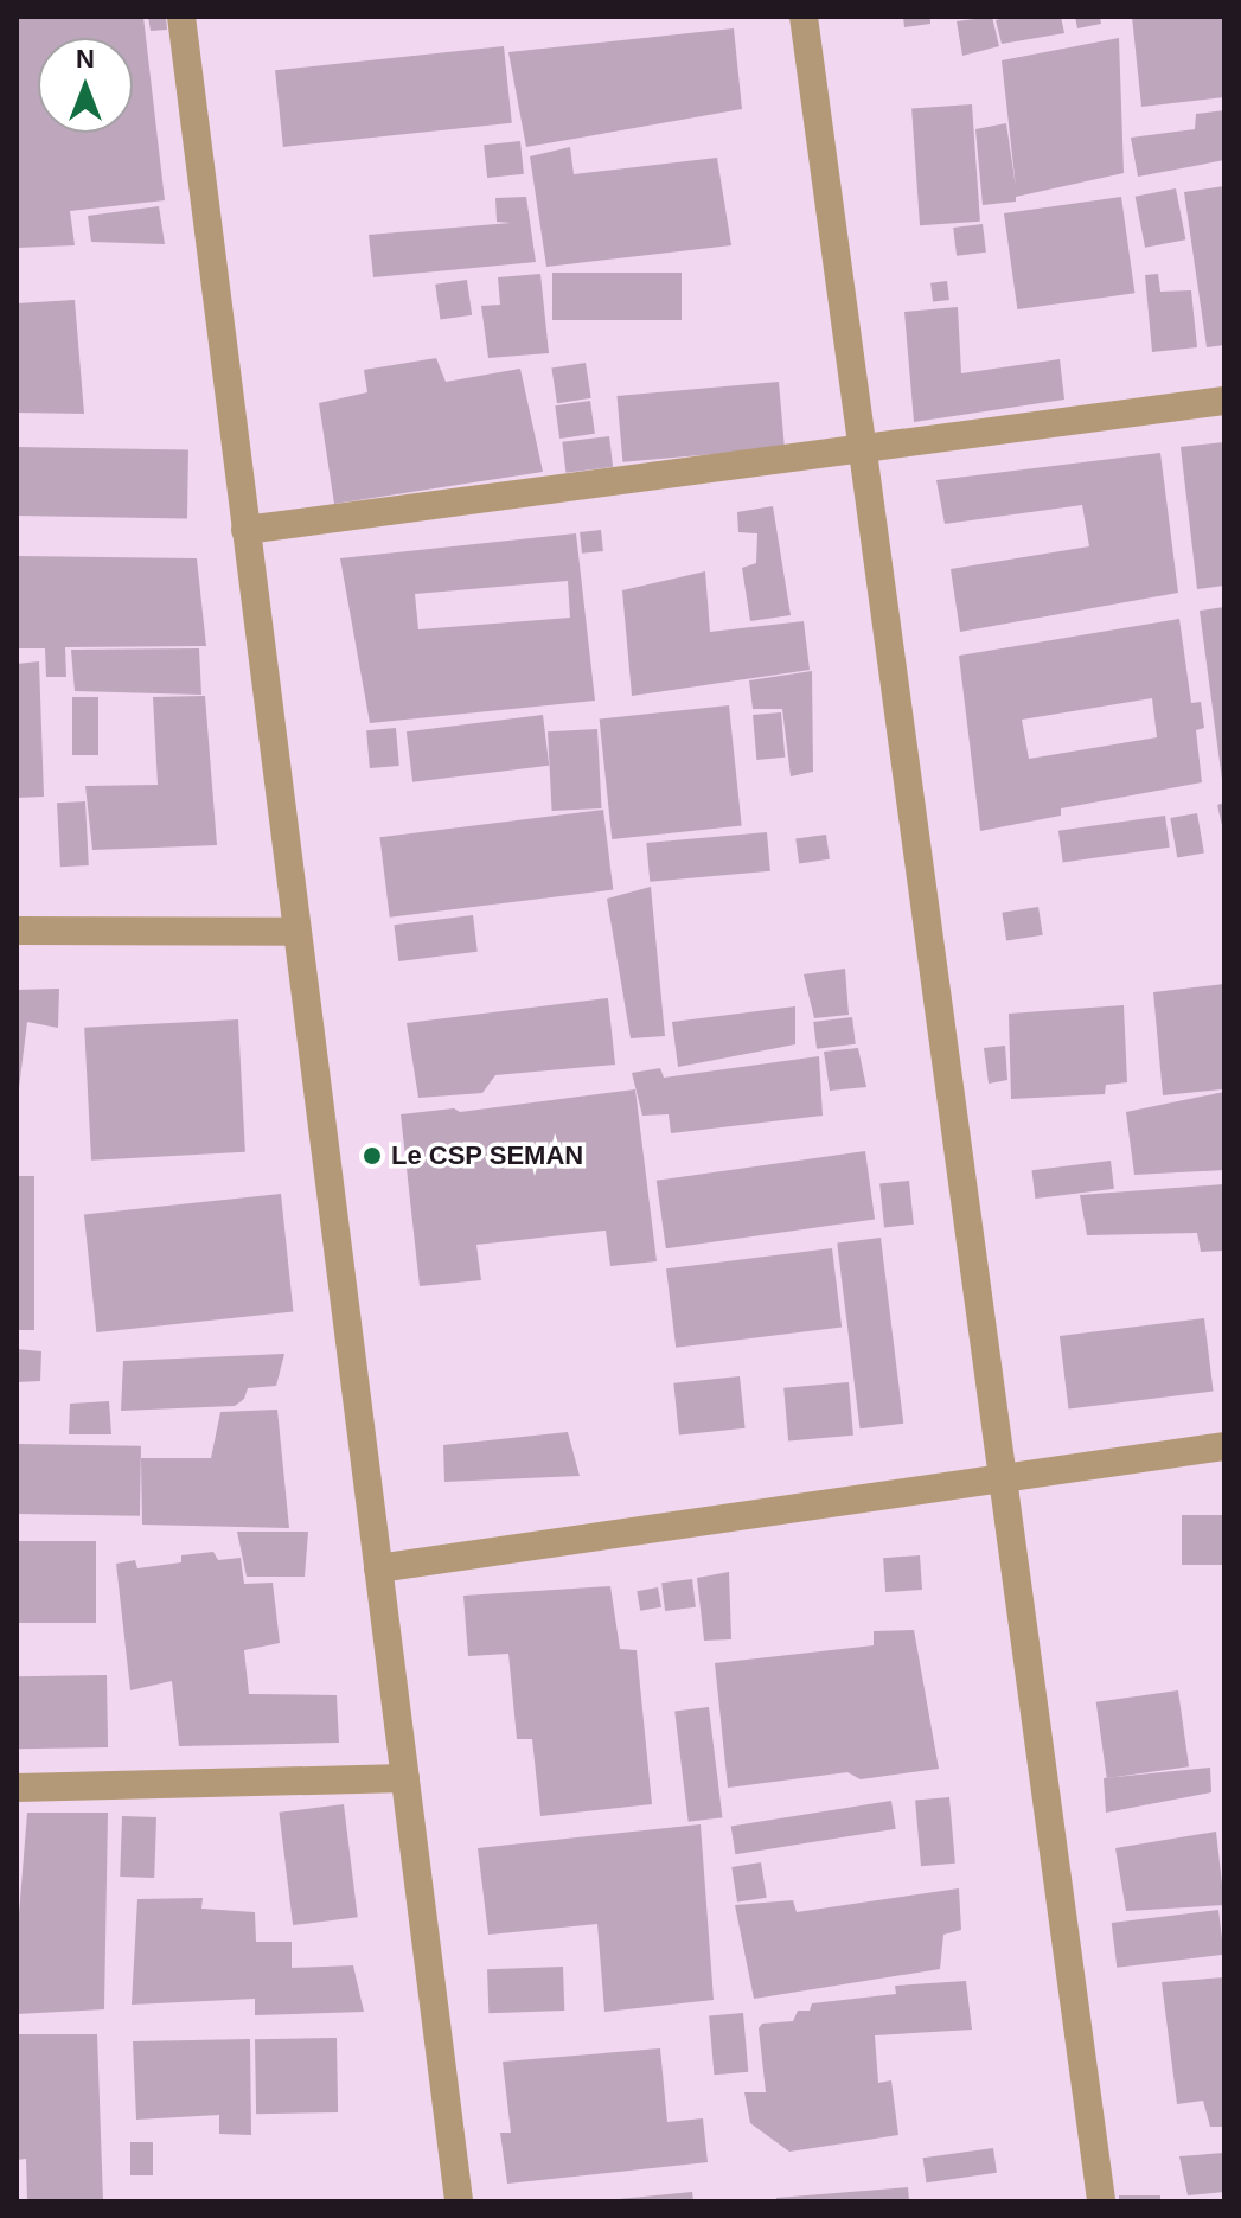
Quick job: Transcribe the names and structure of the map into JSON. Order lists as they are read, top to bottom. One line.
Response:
{"places":["Le CSP SEMAN"],"north":"top"}
